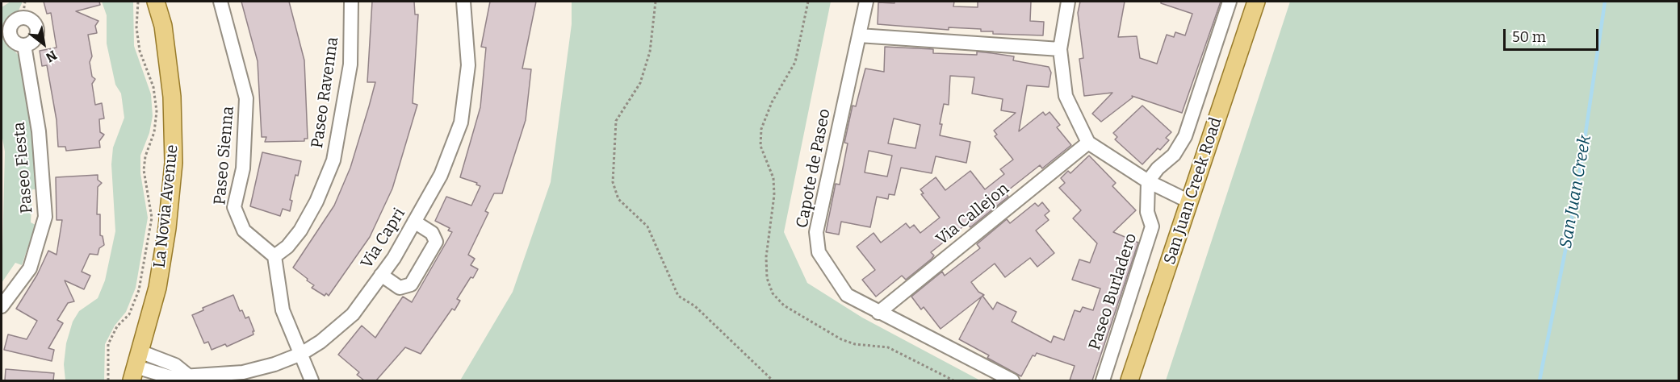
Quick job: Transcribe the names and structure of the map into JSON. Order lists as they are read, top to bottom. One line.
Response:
{"streets":{"main road":["San Juan Creek Road","La Novia Avenue"],"street":["Paseo Ravenna","Paseo Sienna","Paseo Fiesta","Capote de Paseo","Via Callejon","Via Capri","Paseo Burladero"]},"crossings":[["Paseo Ravenna","Paseo Sienna"],["Capote de Paseo","Via Callejon"],["La Novia Avenue","Via Capri"]],"water":["San Juan Creek"],"scale_bar":"50 m","north":"bottom right"}
